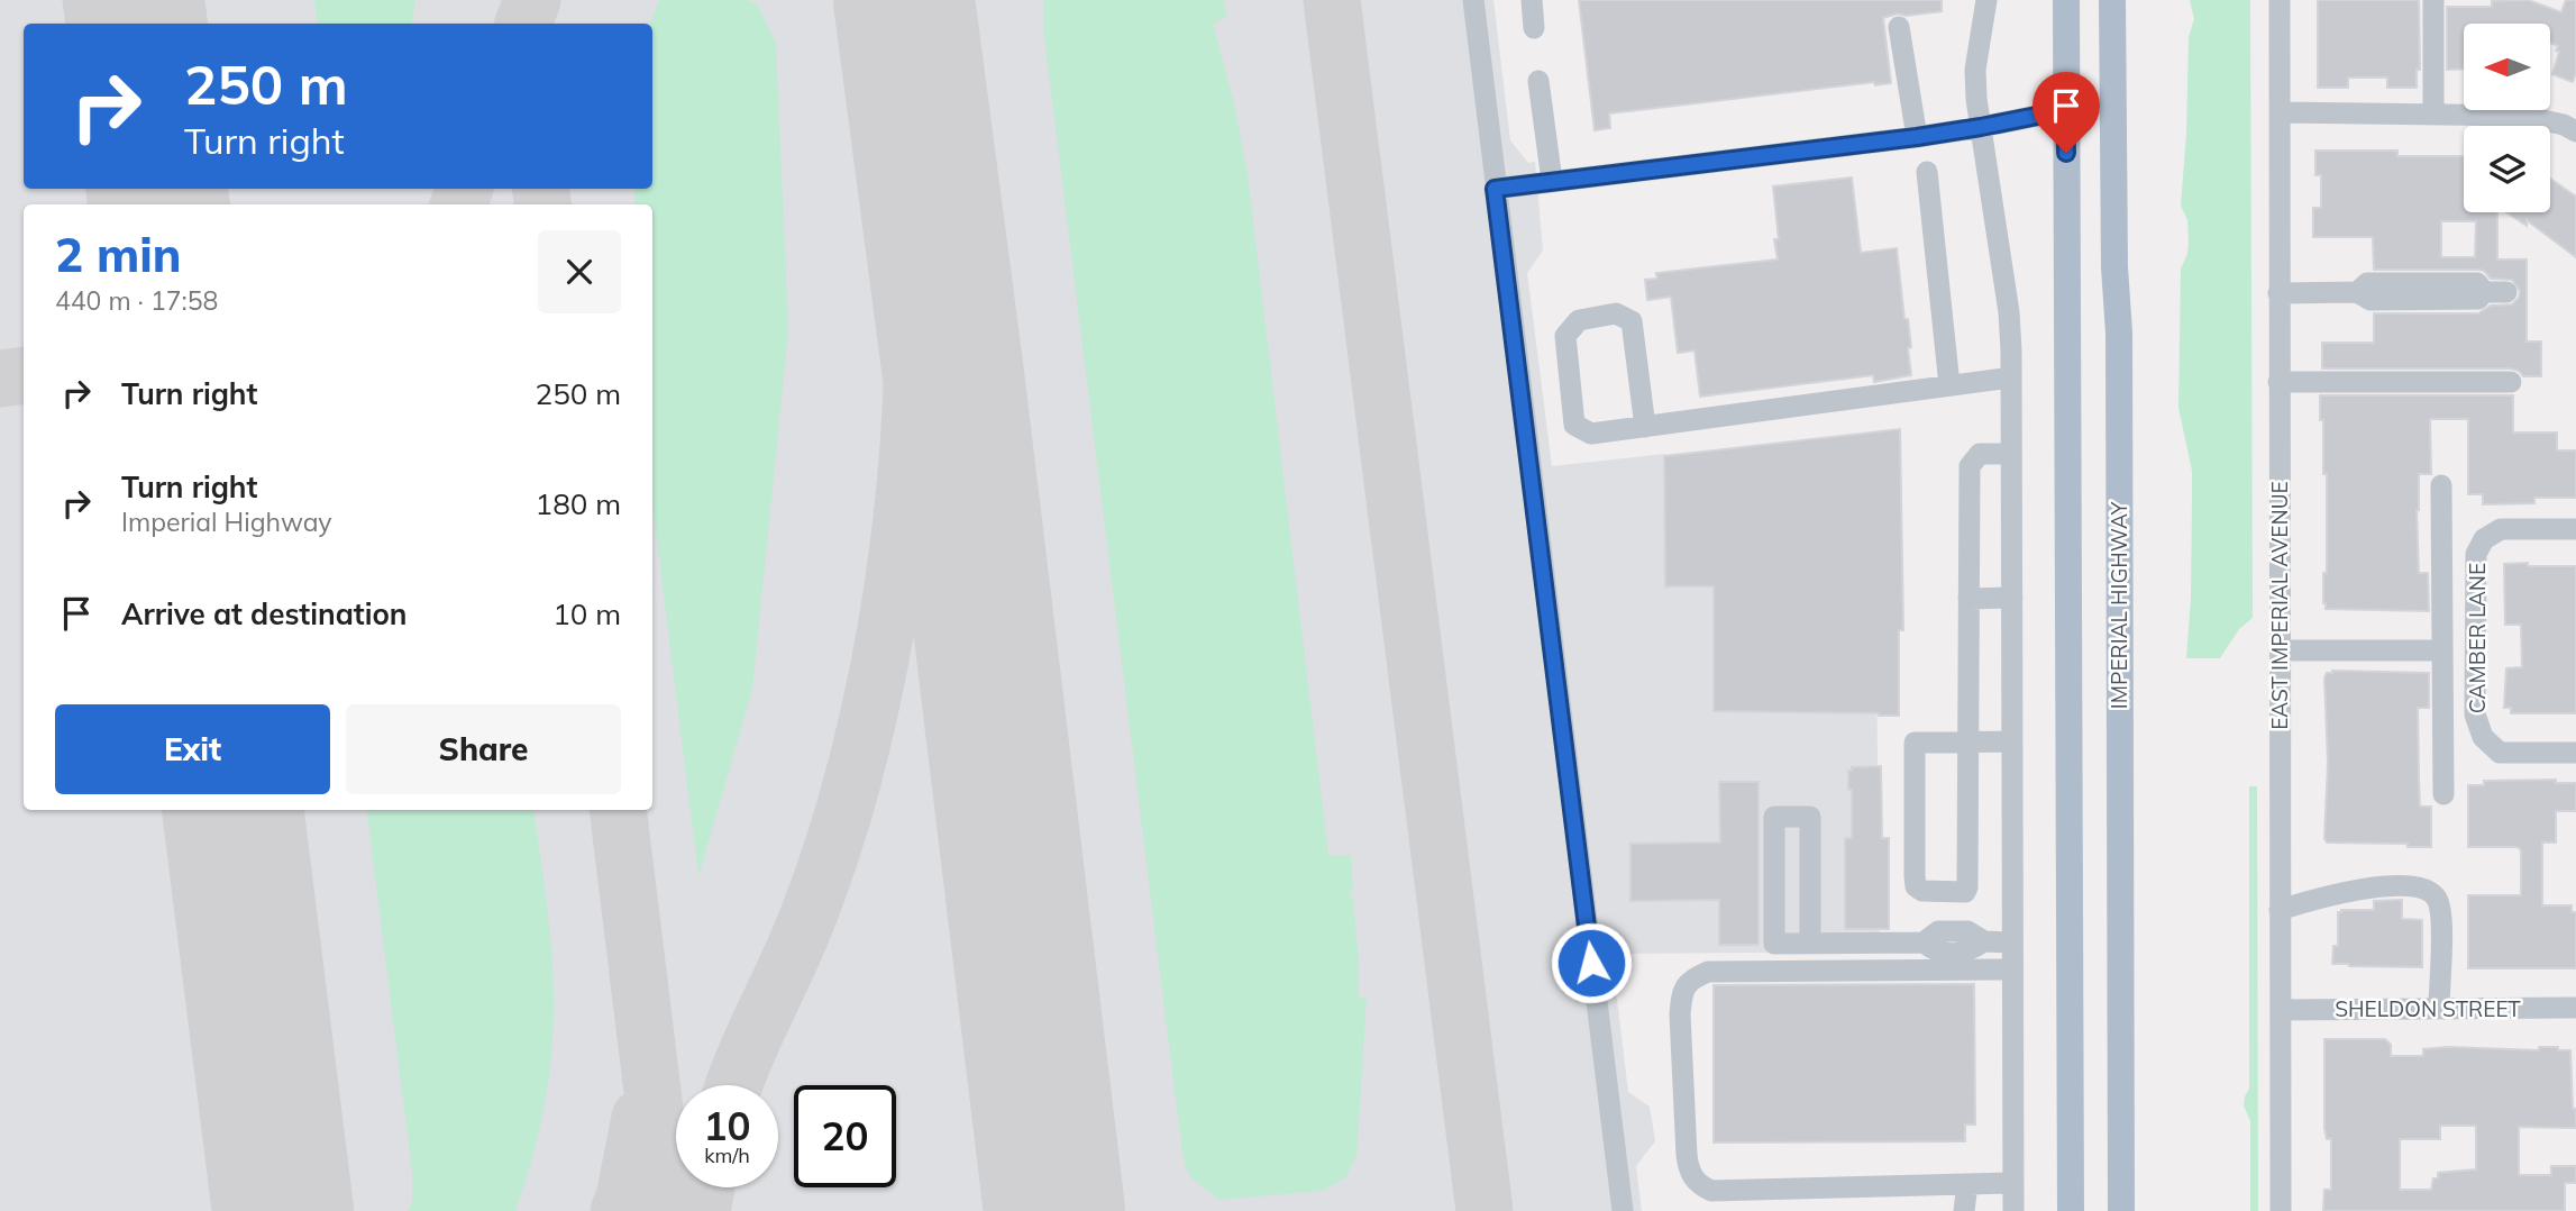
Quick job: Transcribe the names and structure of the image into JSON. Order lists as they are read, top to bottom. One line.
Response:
{"streets":{"main road":["IMPERIAL HIGHWAY"],"street":["EAST IMPERIAL AVENUE","CAMBER LANE","SHELDON STREET"]},"crossings":[["EAST IMPERIAL AVENUE","SHELDON STREET"]],"north":"left","page":{"turn":["250 m","Turn right"],"heading":["2 min","440 m · 17:58"],"list":[{"name":"Turn right","value":"250 m"},{"name":"Turn right","note":"Imperial Highway","value":"180 m"},{"name":"Arrive at destination","value":"10 m"}],"buttons":["Exit","Share"],"speed":"10 km/h","limit":"20"}}
